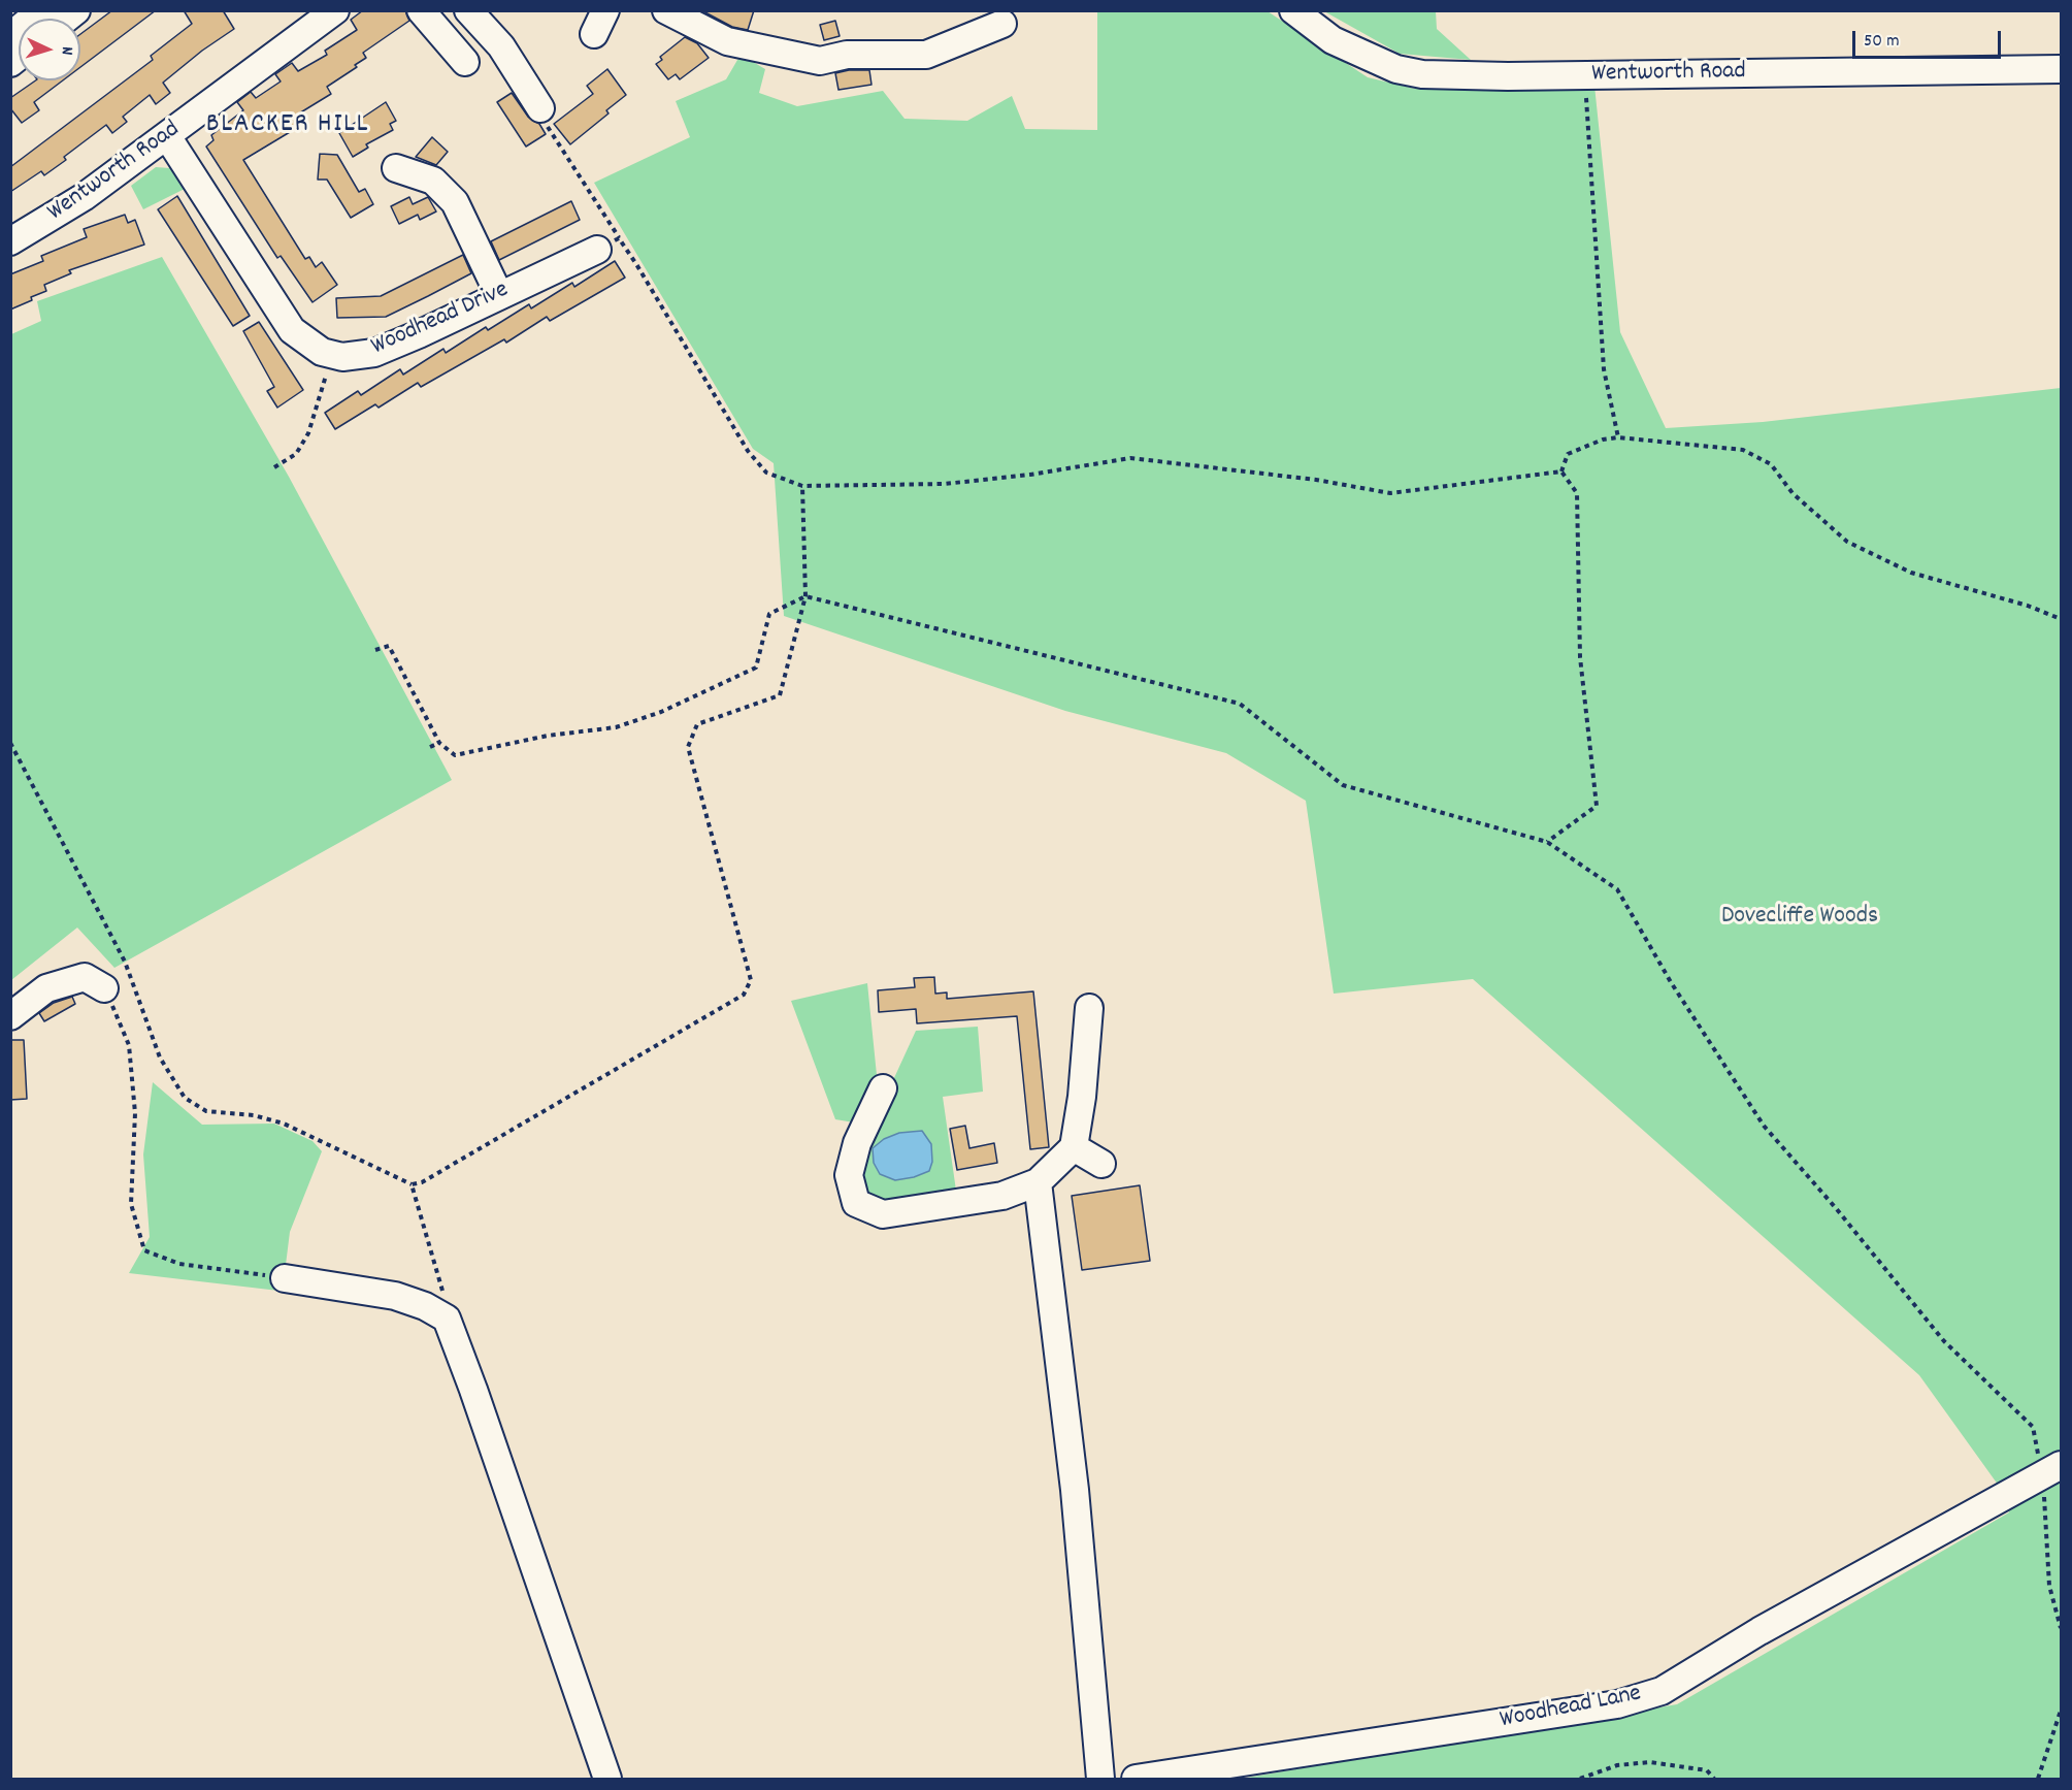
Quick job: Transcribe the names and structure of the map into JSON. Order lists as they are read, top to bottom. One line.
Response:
{"streets":{"street":["Wentworth Road","Woodhead Drive","Woodhead Lane"]},"crossings":[["Wentworth Road","Woodhead Drive"]],"districts":["BLACKER HILL"],"parks":["Dovecliffe Woods"],"scale_bar":"50 m","north":"right"}
